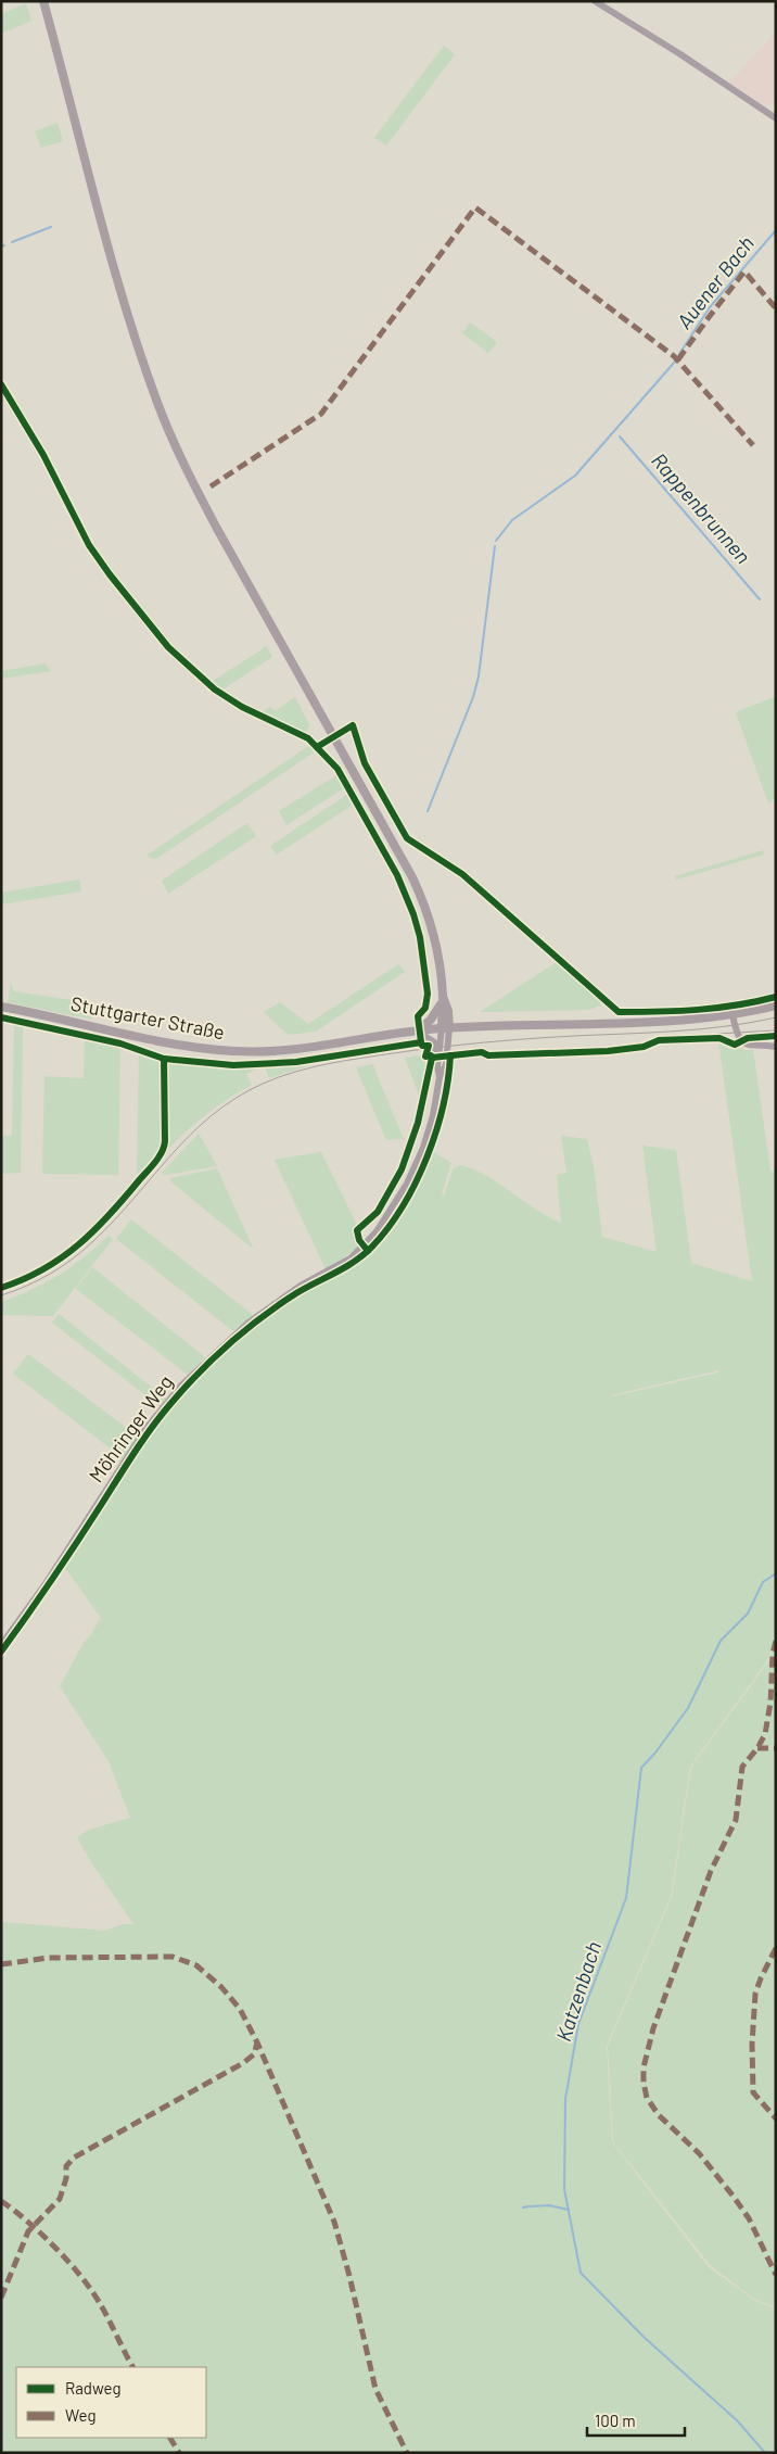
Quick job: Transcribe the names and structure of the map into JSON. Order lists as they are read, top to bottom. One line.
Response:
{"streets":{"main road":["Stuttgarter Straße"],"street":["Möhringer Weg"]},"crossings":[["Stuttgarter Straße","Möhringer Weg"]],"water":["Auener Bach","Rappenbrunnen","Katzenbach"],"legend":["Radweg","Weg"],"scale_bar":"100 m"}
